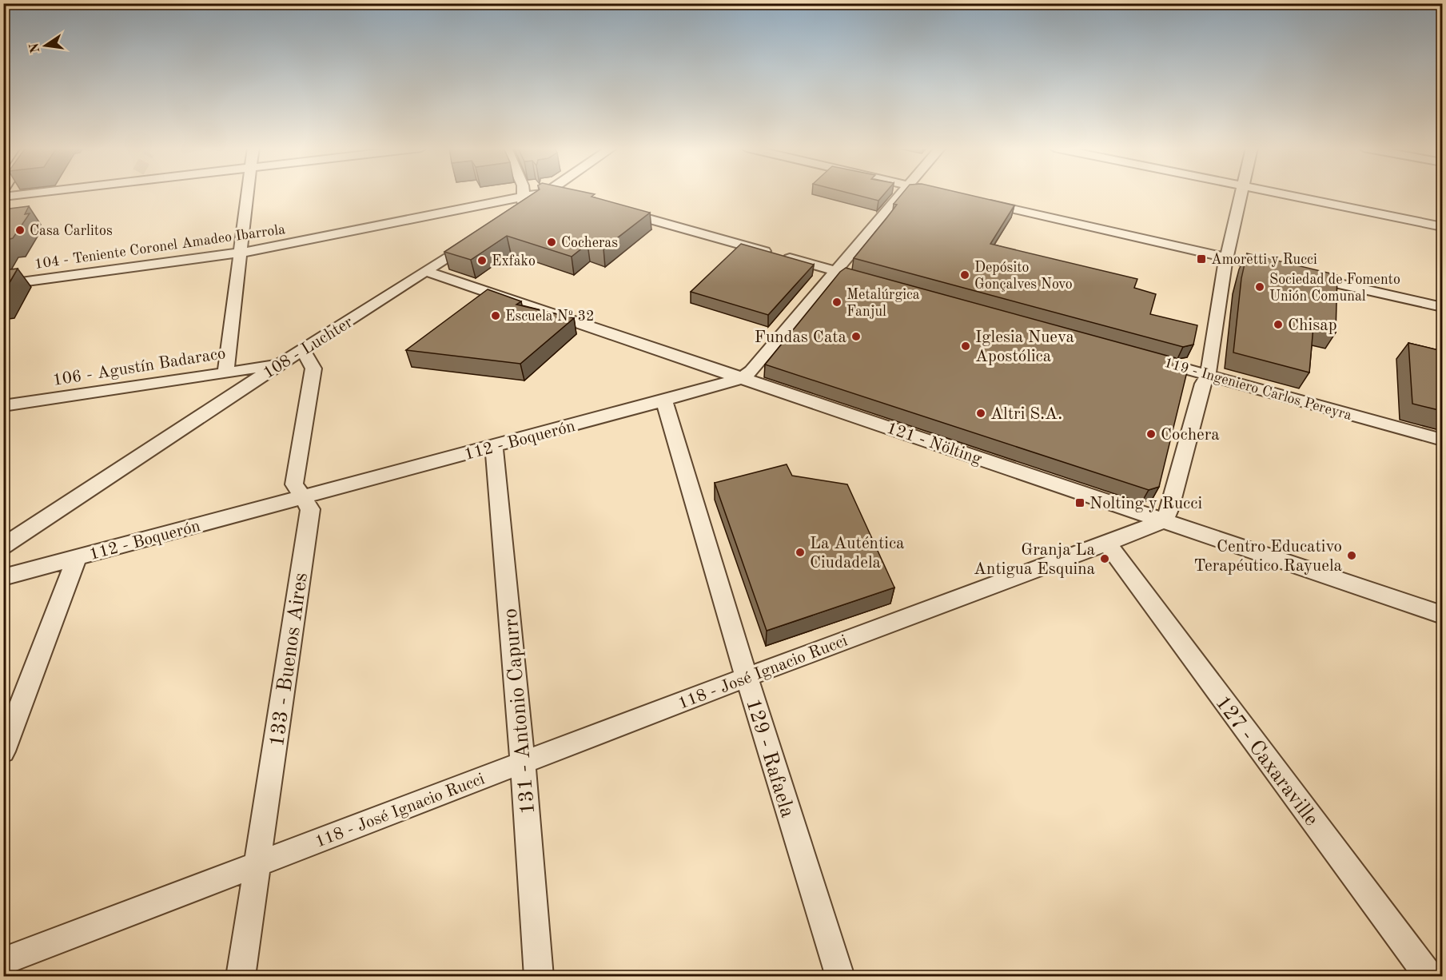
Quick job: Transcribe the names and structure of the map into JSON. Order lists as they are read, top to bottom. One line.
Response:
{"streets":{"street":["104 - Teniente Coronel Amadeo Ibarrola","108 - Luchter","106 - Agustín Badaraco","119 - Ingeniero Carlos Pereyra","112 - Boquerón","121 - Nölting","133 - Buenos Aires","118 - José Ignacio Rucci","131 - Antonio Capurro","129 - Rafaela","127 - Caxaraville"]},"crossings":[["108 - Luchter","106 - Agustín Badaraco"],["108 - Luchter","121 - Nölting"],["108 - Luchter","133 - Buenos Aires"],["112 - Boquerón","121 - Nölting"],["112 - Boquerón","133 - Buenos Aires"],["112 - Boquerón","131 - Antonio Capurro"],["112 - Boquerón","129 - Rafaela"],["121 - Nölting","118 - José Ignacio Rucci"],["133 - Buenos Aires","118 - José Ignacio Rucci"],["118 - José Ignacio Rucci","131 - Antonio Capurro"],["118 - José Ignacio Rucci","129 - Rafaela"],["118 - José Ignacio Rucci","127 - Caxaraville"]],"places":{"other":["Casa Carlitos","Cocheras","Exfako","Depósito Gonçalves Novo","Sociedad de Fomento Unión Comunal","Metalúrgica Fanjul","Escuela Nº 32","Chisap","Fundas Cata","Iglesia Nueva Apostólica","Altri S.A.","Cochera","La Auténtica Ciudadela","Centro Educativo Terapéutico Rayuela","Granja La Antigua Esquina"],"transit":["Amoretti y Rucci","Nolting y Rucci"]},"north":"left"}
